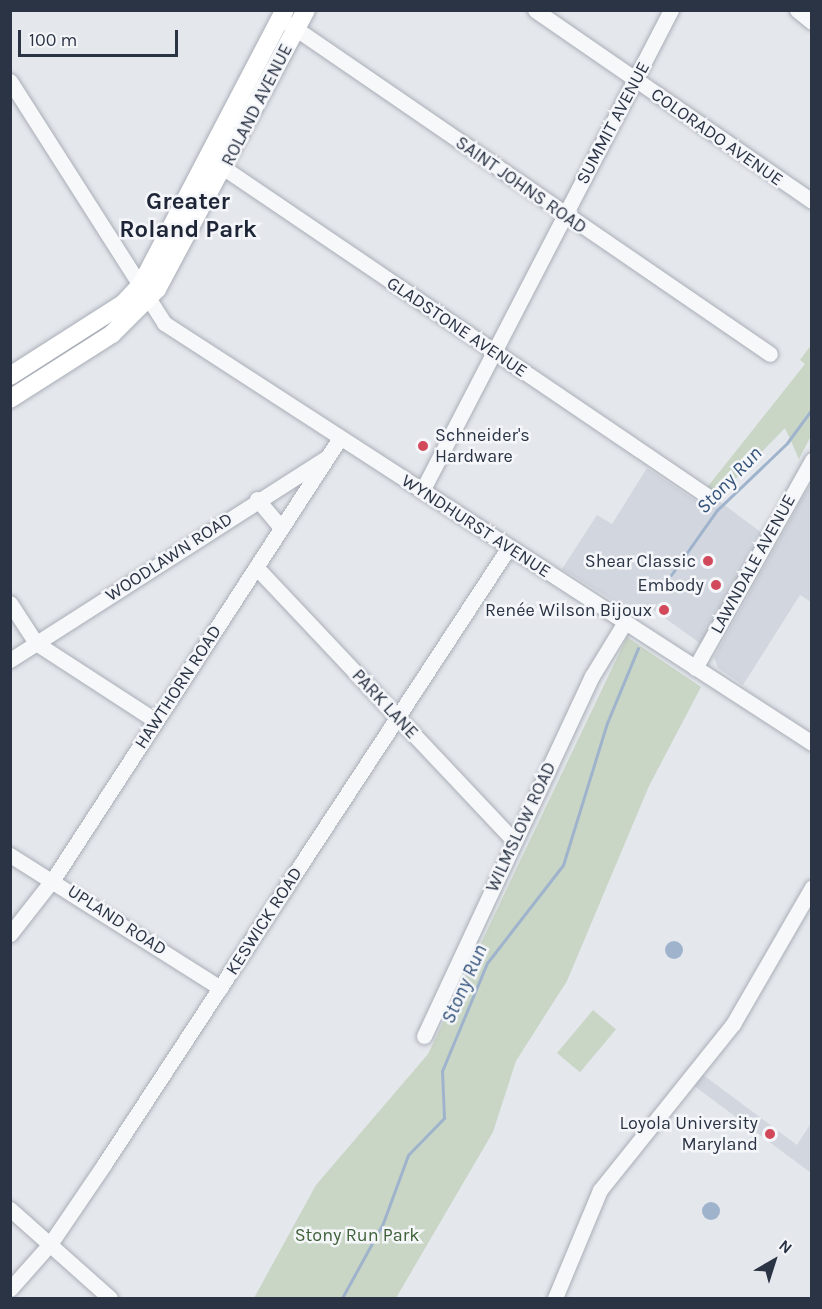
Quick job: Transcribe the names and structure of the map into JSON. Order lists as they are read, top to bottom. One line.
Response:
{"streets":{"main road":["ROLAND AVENUE"],"street":["SUMMIT AVENUE","COLORADO AVENUE","SAINT JOHNS ROAD","GLADSTONE AVENUE","WYNDHURST AVENUE","WOODLAWN ROAD","LAWNDALE AVENUE","HAWTHORN ROAD","PARK LANE","WILMSLOW ROAD","UPLAND ROAD","KESWICK ROAD"]},"crossings":[["ROLAND AVENUE","SAINT JOHNS ROAD"],["ROLAND AVENUE","GLADSTONE AVENUE"],["ROLAND AVENUE","WYNDHURST AVENUE"],["SUMMIT AVENUE","COLORADO AVENUE"],["SUMMIT AVENUE","SAINT JOHNS ROAD"],["SUMMIT AVENUE","GLADSTONE AVENUE"],["SUMMIT AVENUE","WYNDHURST AVENUE"],["WYNDHURST AVENUE","LAWNDALE AVENUE"],["WYNDHURST AVENUE","HAWTHORN ROAD"],["WYNDHURST AVENUE","WILMSLOW ROAD"],["WYNDHURST AVENUE","KESWICK ROAD"],["WOODLAWN ROAD","HAWTHORN ROAD"],["HAWTHORN ROAD","PARK LANE"],["HAWTHORN ROAD","UPLAND ROAD"],["PARK LANE","WILMSLOW ROAD"],["PARK LANE","KESWICK ROAD"],["UPLAND ROAD","KESWICK ROAD"]],"districts":["Greater Roland Park"],"water":["Stony Run"],"parks":["Stony Run Park"],"places":["Schneider's Hardware","Shear Classic","Embody","Renée Wilson Bijoux","Loyola University Maryland"],"scale_bar":"100 m","north":"top right"}
